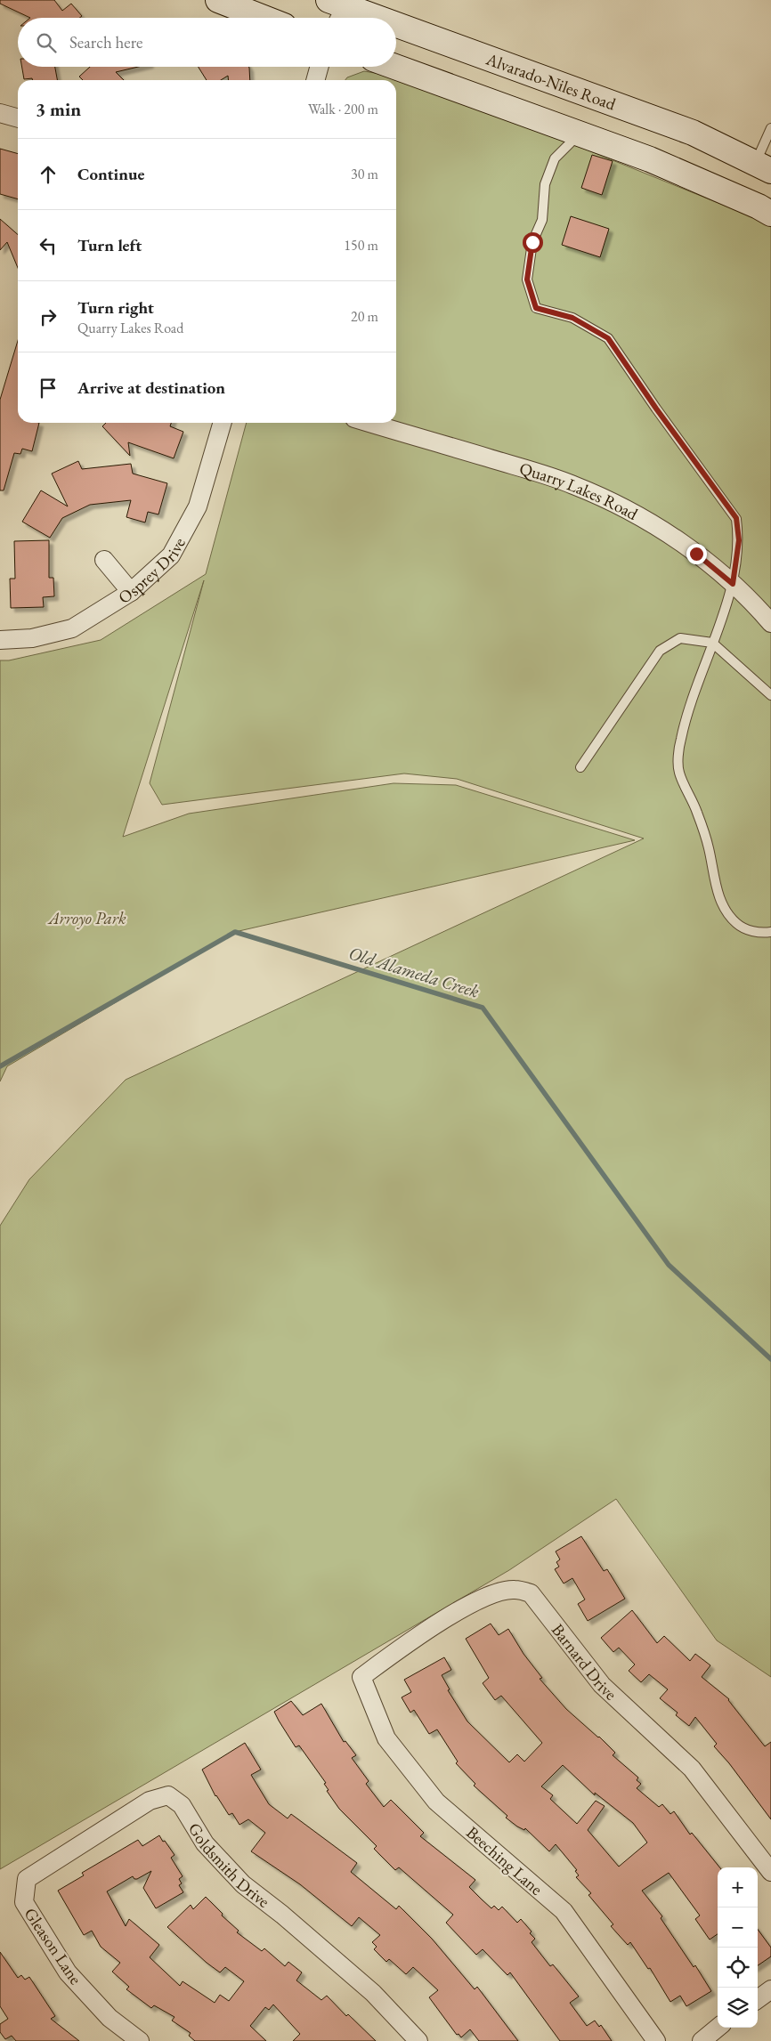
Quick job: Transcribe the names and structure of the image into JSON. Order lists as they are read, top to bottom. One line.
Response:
{"streets":{"main road":["Alvarado-Niles Road"],"street":["Quarry Lakes Road","Osprey Drive","Barnard Drive","Beeching Lane","Goldsmith Drive","Gleason Lane"]},"crossings":[["Barnard Drive","Beeching Lane"],["Goldsmith Drive","Gleason Lane"]],"water":["Old Alameda Creek"],"parks":["Arroyo Park"],"page":{"search":"Search here","heading":["3 min","Walk · 200 m"],"list":[["Continue","30 m"],["Turn left","150 m"],["Turn right","Quarry Lakes Road","20 m"],"Arrive at destination"],"map_buttons":["+","−"]}}
